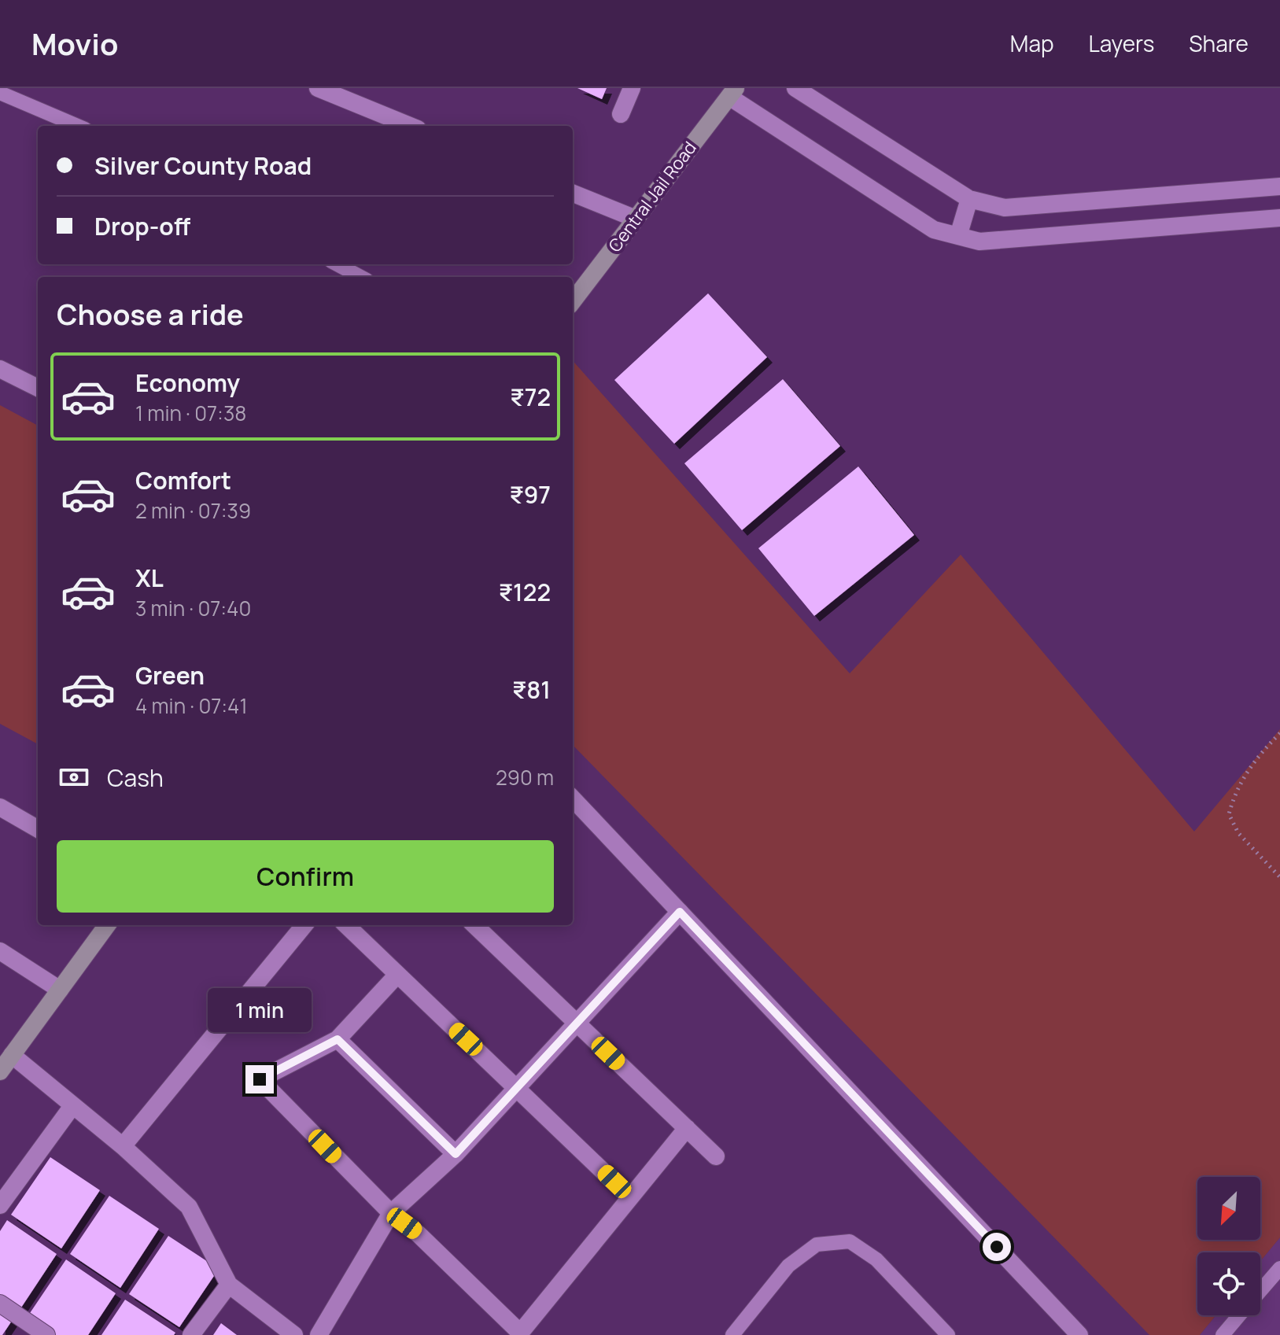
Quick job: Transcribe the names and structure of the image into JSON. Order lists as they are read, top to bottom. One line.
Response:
{"streets":{"main road":["Central Jail Road"]},"north":"bottom left","page":{"header":"Movio","nav":["Map","Layers","Share"],"banner":["Silver County Road","Drop-off"],"heading":"Choose a ride","list":[{"name":"Economy","note":"1 min · 07:38","value":"₹72"},{"name":"Comfort","note":"2 min · 07:39","value":"₹97"},{"name":"XL","note":"3 min · 07:40","value":"₹122"},{"name":"Green","note":"4 min · 07:41","value":"₹81"}],"pay":["Cash","290 m"],"buttons":"Confirm","bubble":"1 min"}}
